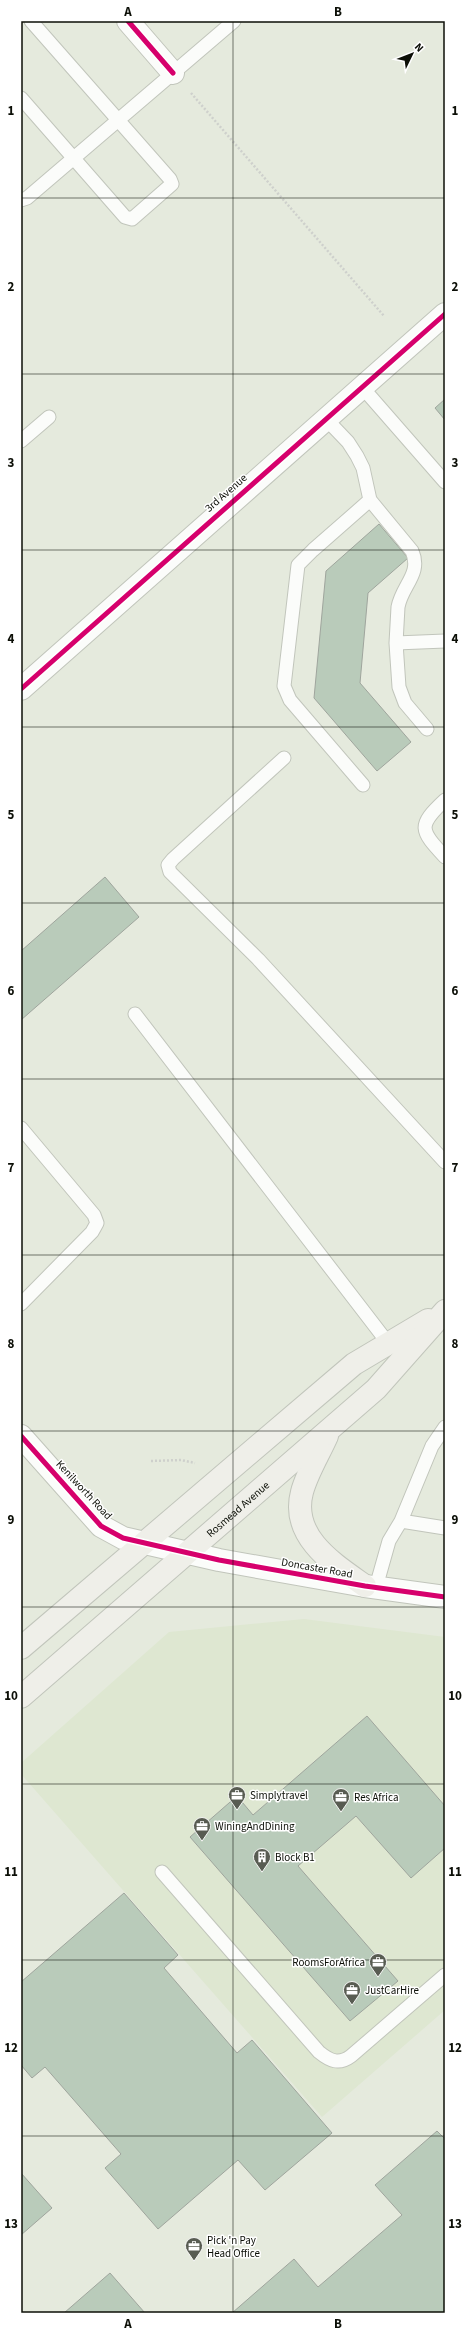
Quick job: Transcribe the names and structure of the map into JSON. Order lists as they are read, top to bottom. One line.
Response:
{"streets":{"main road":["Rosmead Avenue"],"street":["3rd Avenue","Kenilworth Road","Doncaster Road"]},"crossings":[["Kenilworth Road","Rosmead Avenue"],["Kenilworth Road","Doncaster Road"],["Rosmead Avenue","Doncaster Road"]],"places":{"office":["Simplytravel","Res Africa","WiningAndDining","RoomsForAfrica","JustCarHire","Pick 'n Pay Head Office"],"building":["Block B1"]},"north":"top right","grid":{"columns":["A","B"],"rows":["1","2","3","4","5","6","7","8","9","10","11","12","13"]}}
